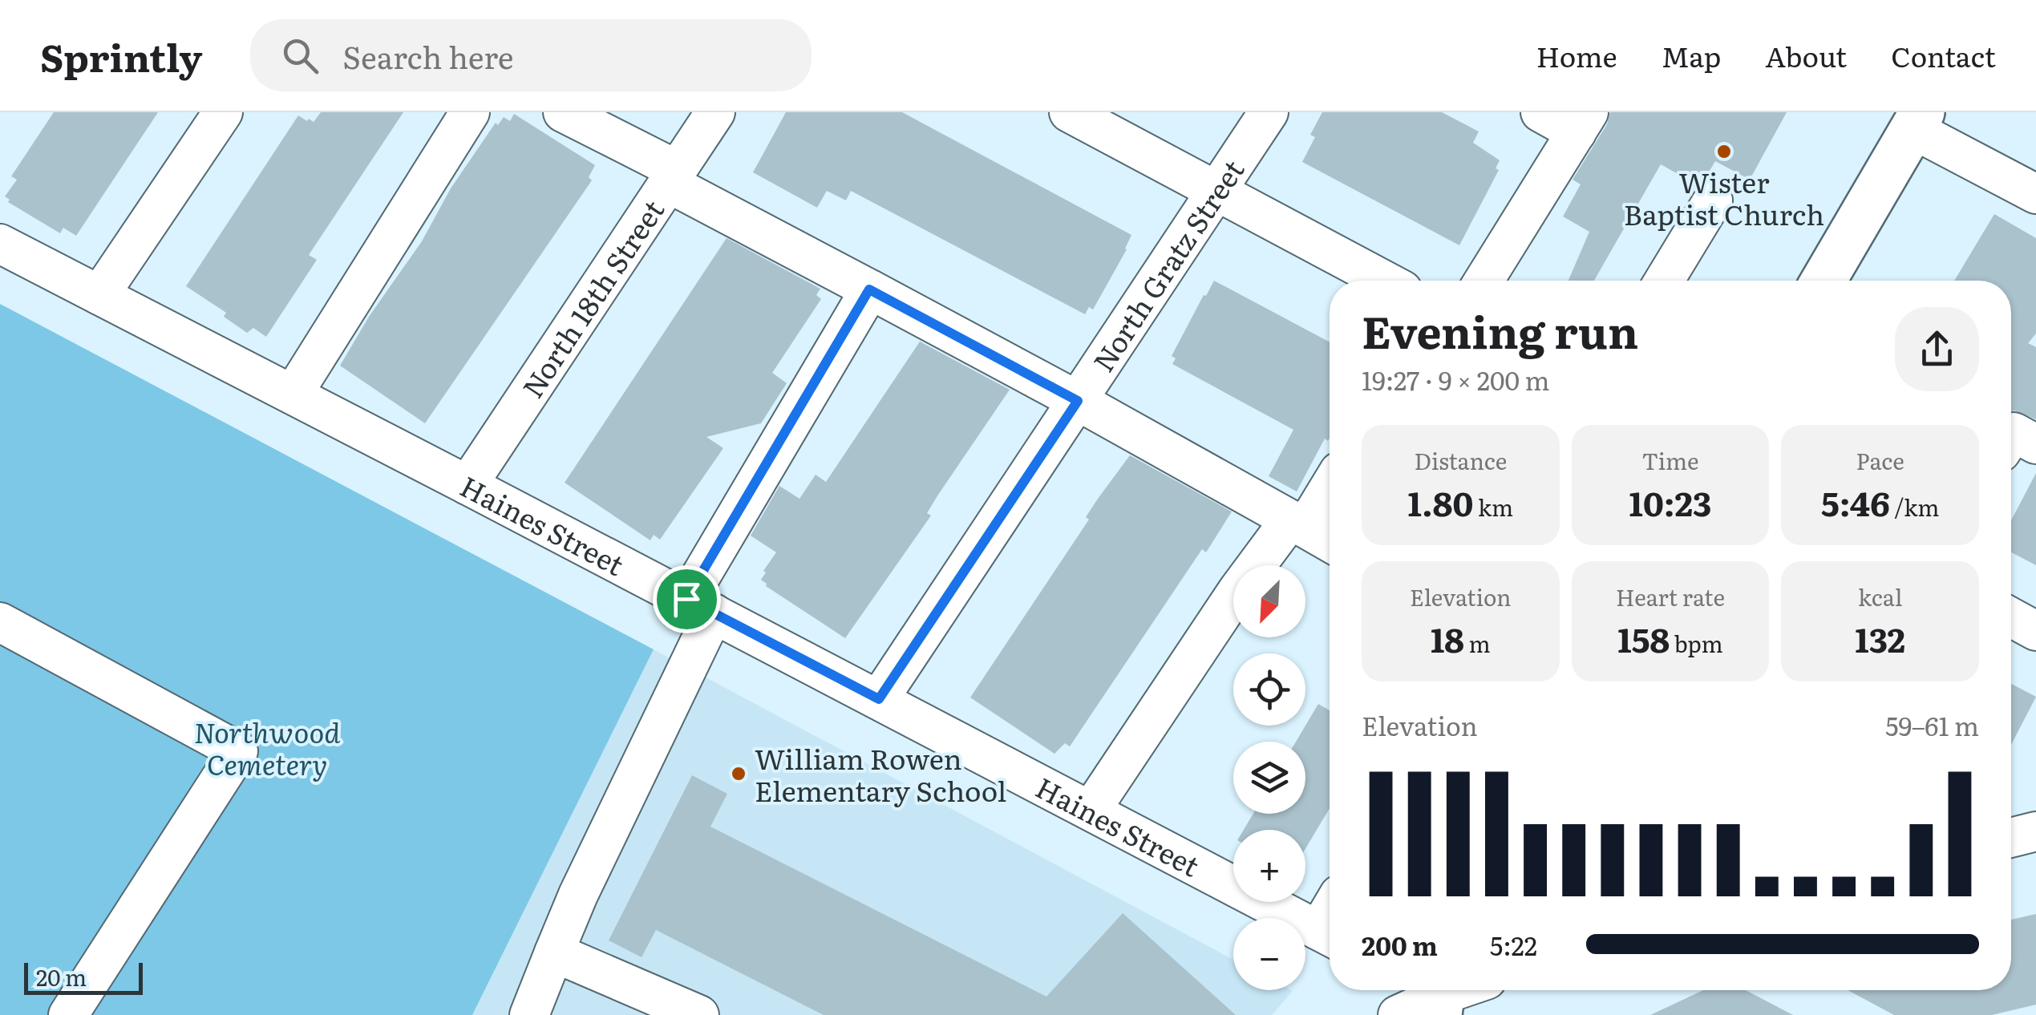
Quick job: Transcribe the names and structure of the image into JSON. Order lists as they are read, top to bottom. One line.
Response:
{"streets":{"street":["North Gratz Street","North 18th Street","Haines Street"]},"crossings":[["North Gratz Street","Haines Street"],["North 18th Street","Haines Street"]],"parks":["Northwood Cemetery"],"places":["Wister Baptist Church","William Rowen Elementary School"],"scale_bar":"20 m","north":"bottom left","page":{"header":"Sprintly","search":"Search here","nav":["Home","Map","About","Contact"],"heading":["Evening run","19:27 · 9 × 200 m"],"stats":[["Distance","1.80 km"],["Time","10:23"],["Pace","5:46 /km"],["Elevation","18 m"],["Heart rate","158 bpm"],["kcal","132"]],"map_buttons":["+","−"],"chart":["Elevation","59–61 m"],"list":[{"name":"200 m","note":"5:22"}],"scale":"20 m"}}
